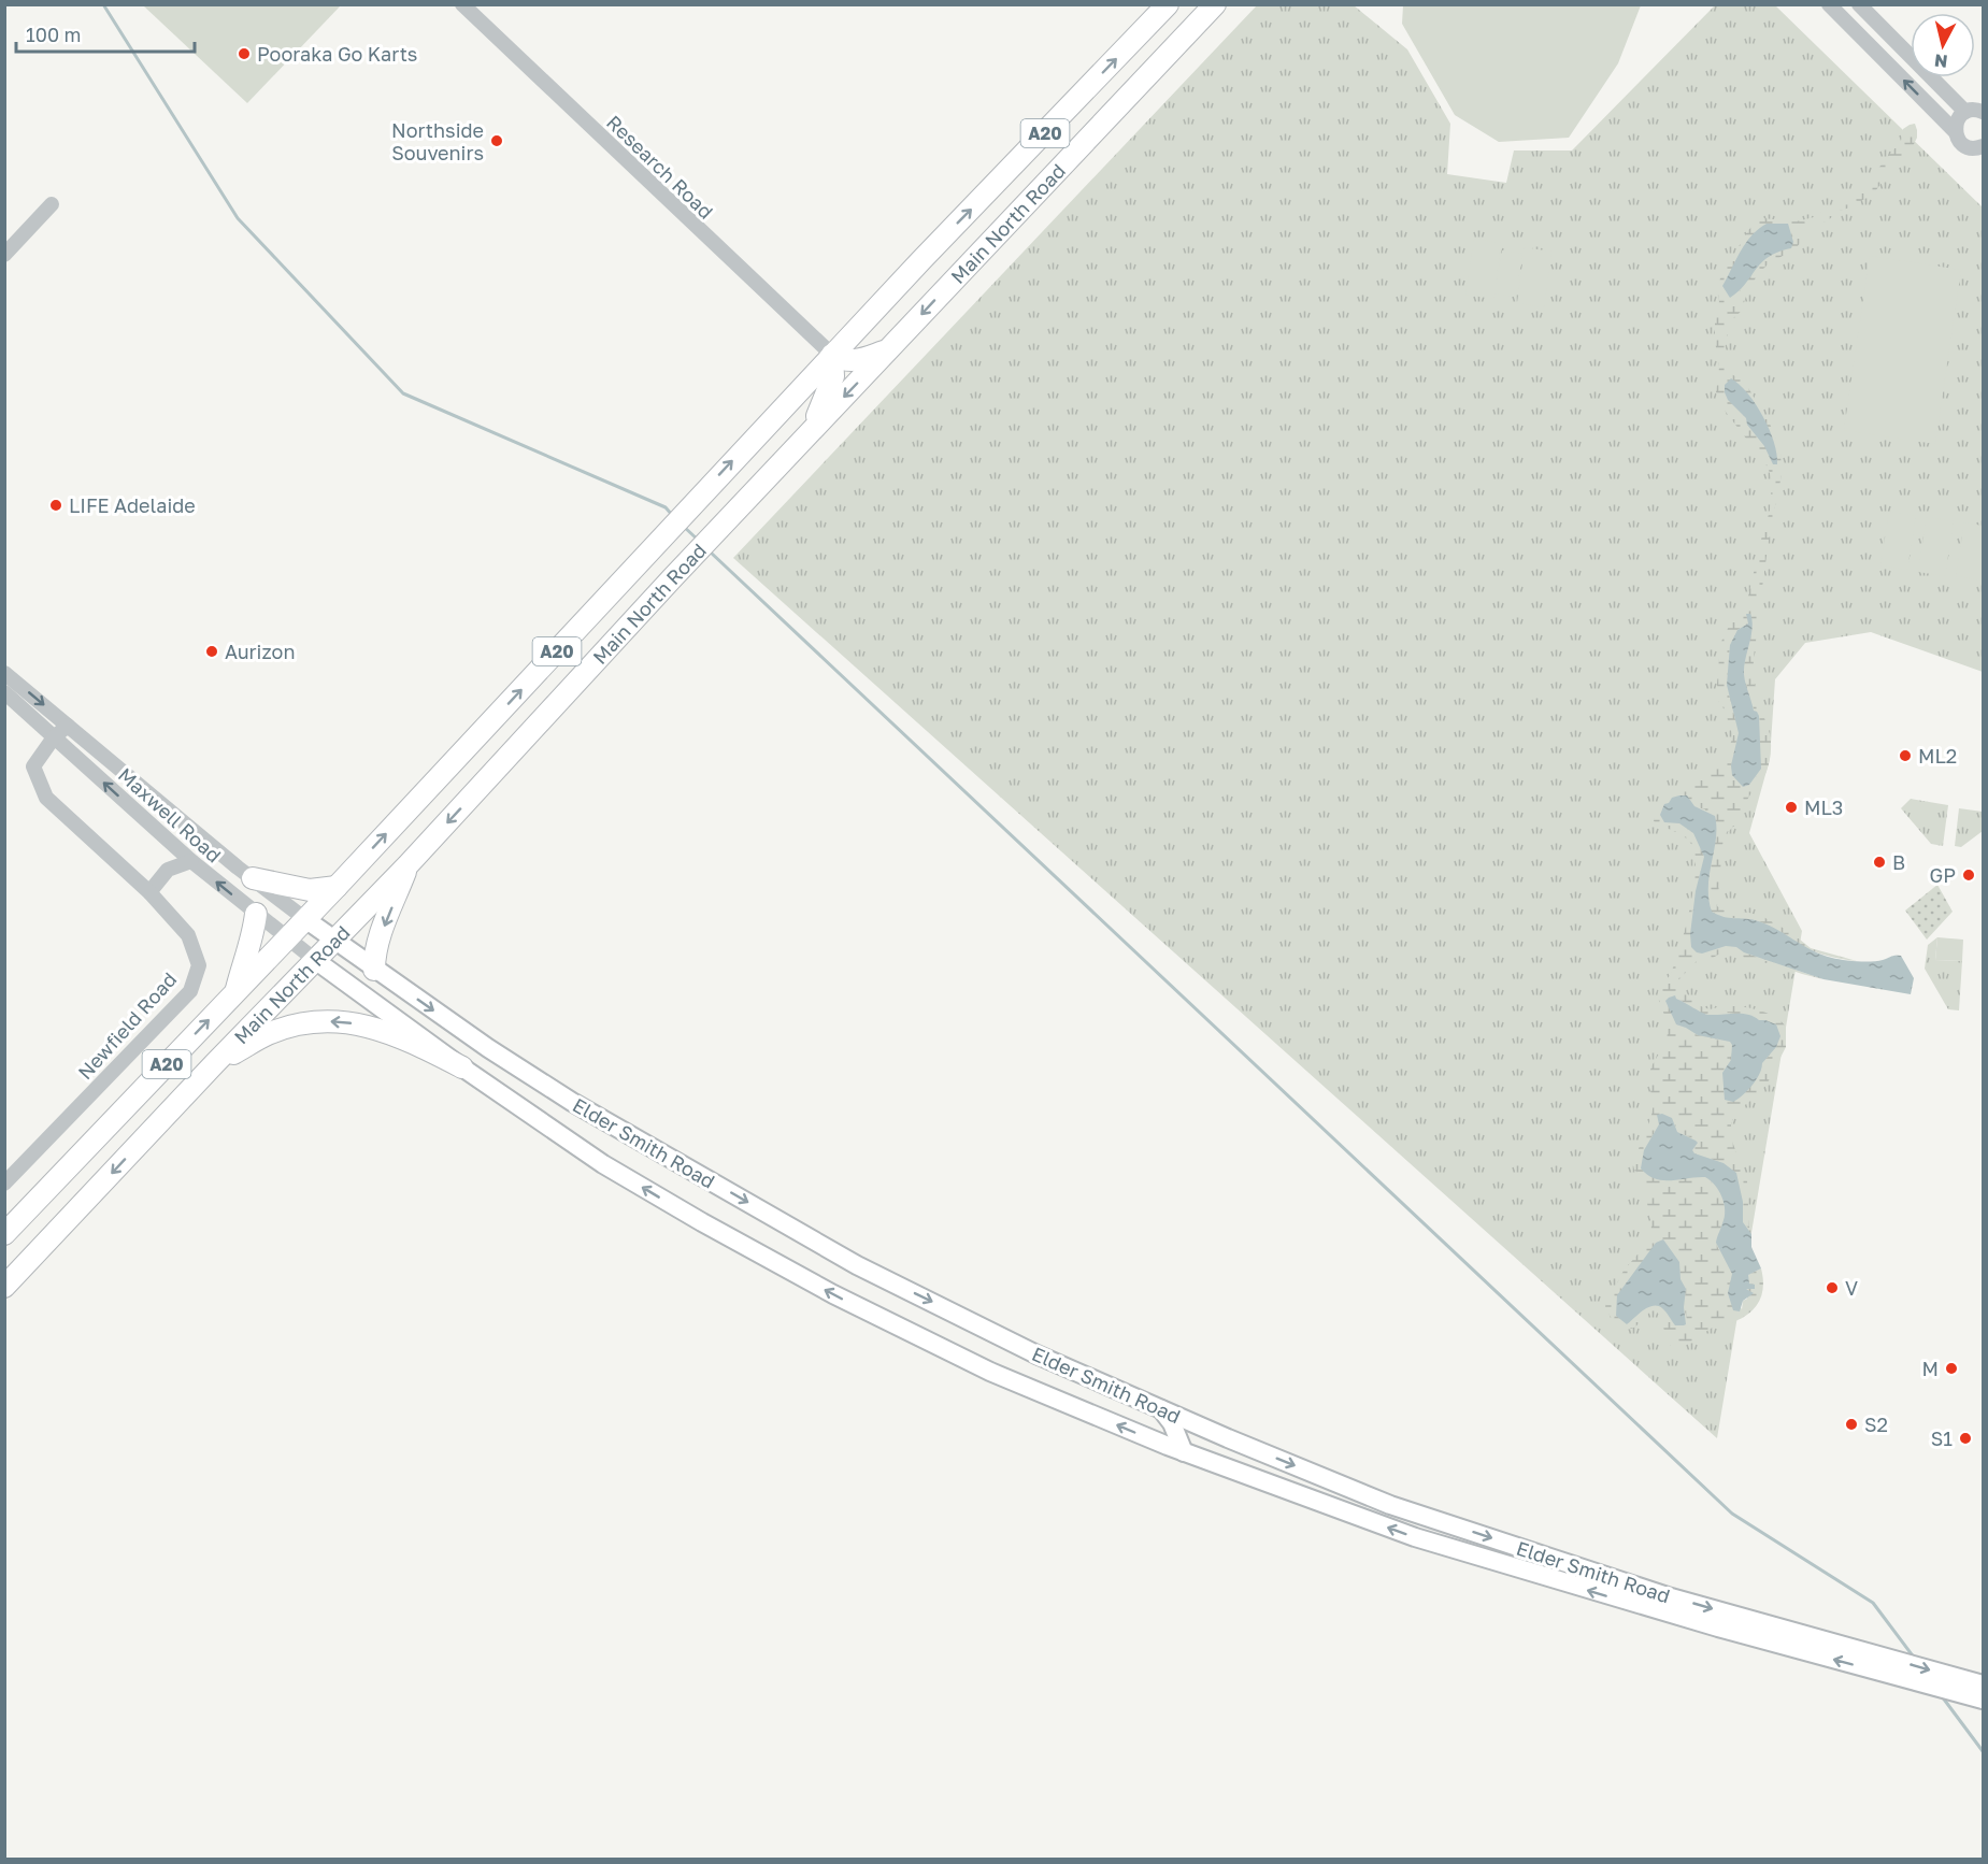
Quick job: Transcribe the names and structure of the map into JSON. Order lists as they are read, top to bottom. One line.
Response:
{"streets":{"highway":["A20","Main North Road"],"main road":["Elder Smith Road"],"street":["Research Road","Maxwell Road","Newfield Road"]},"crossings":[["Research Road","Main North Road"],["Main North Road","Maxwell Road"],["Main North Road","Elder Smith Road"],["Maxwell Road","Newfield Road"],["Maxwell Road","Elder Smith Road"]],"places":["Pooraka Go Karts","Northside Souvenirs","LIFE Adelaide","Aurizon","ML2","ML3","B","GP","V","M","S2","S1"],"scale_bar":"100 m","north":"bottom"}
